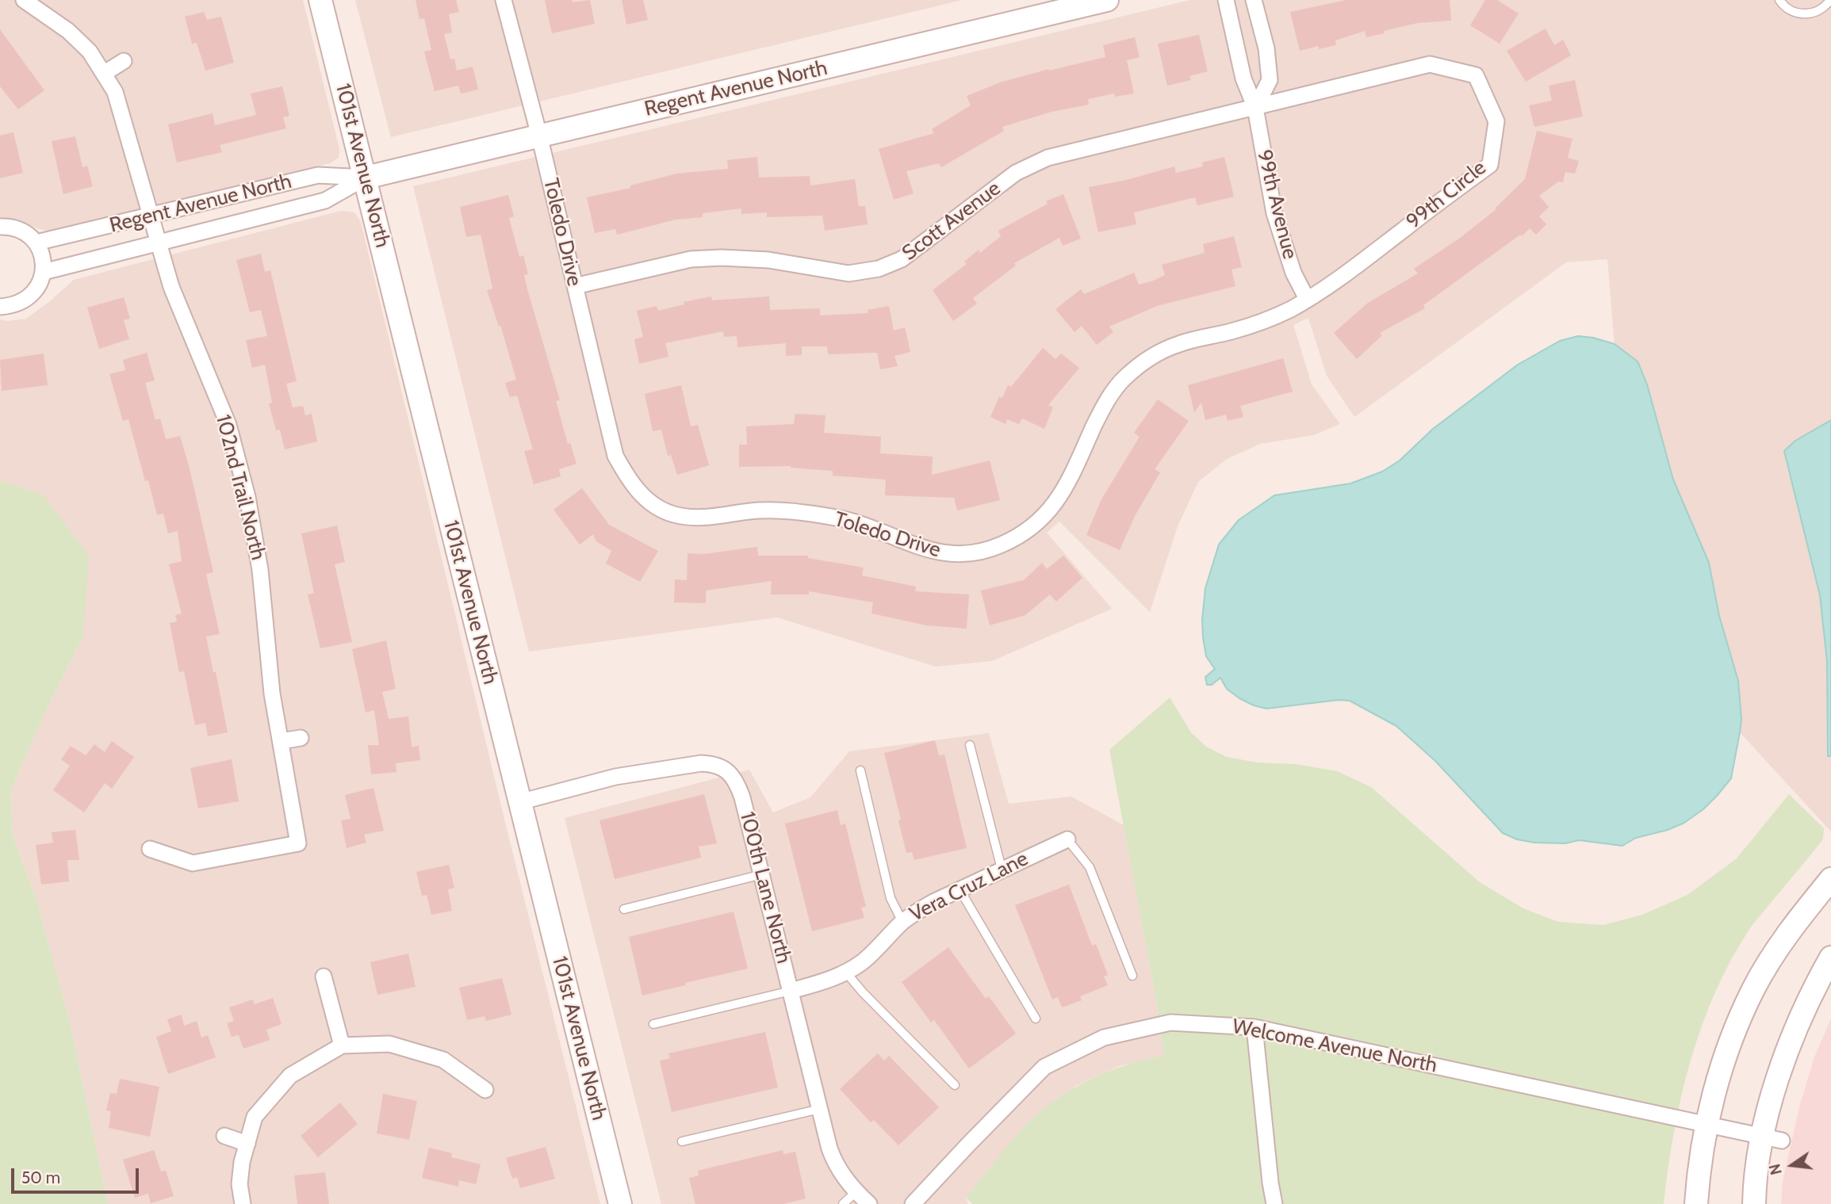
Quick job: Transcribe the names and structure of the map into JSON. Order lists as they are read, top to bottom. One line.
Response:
{"streets":{"street":["Regent Avenue North","101st Avenue North","99th Circle","99th Avenue","Scott Avenue","Toledo Drive","102nd Trail North","Vera Cruz Lane","100th Lane North","Welcome Avenue North"]},"crossings":[["Regent Avenue North","101st Avenue North"],["Regent Avenue North","Toledo Drive"],["Regent Avenue North","102nd Trail North"],["101st Avenue North","100th Lane North"],["99th Circle","99th Avenue"],["99th Circle","Scott Avenue"],["99th Circle","Toledo Drive"],["99th Avenue","Scott Avenue"],["99th Avenue","Toledo Drive"],["Scott Avenue","Toledo Drive"],["Vera Cruz Lane","100th Lane North"]],"scale_bar":"50 m","north":"left"}
